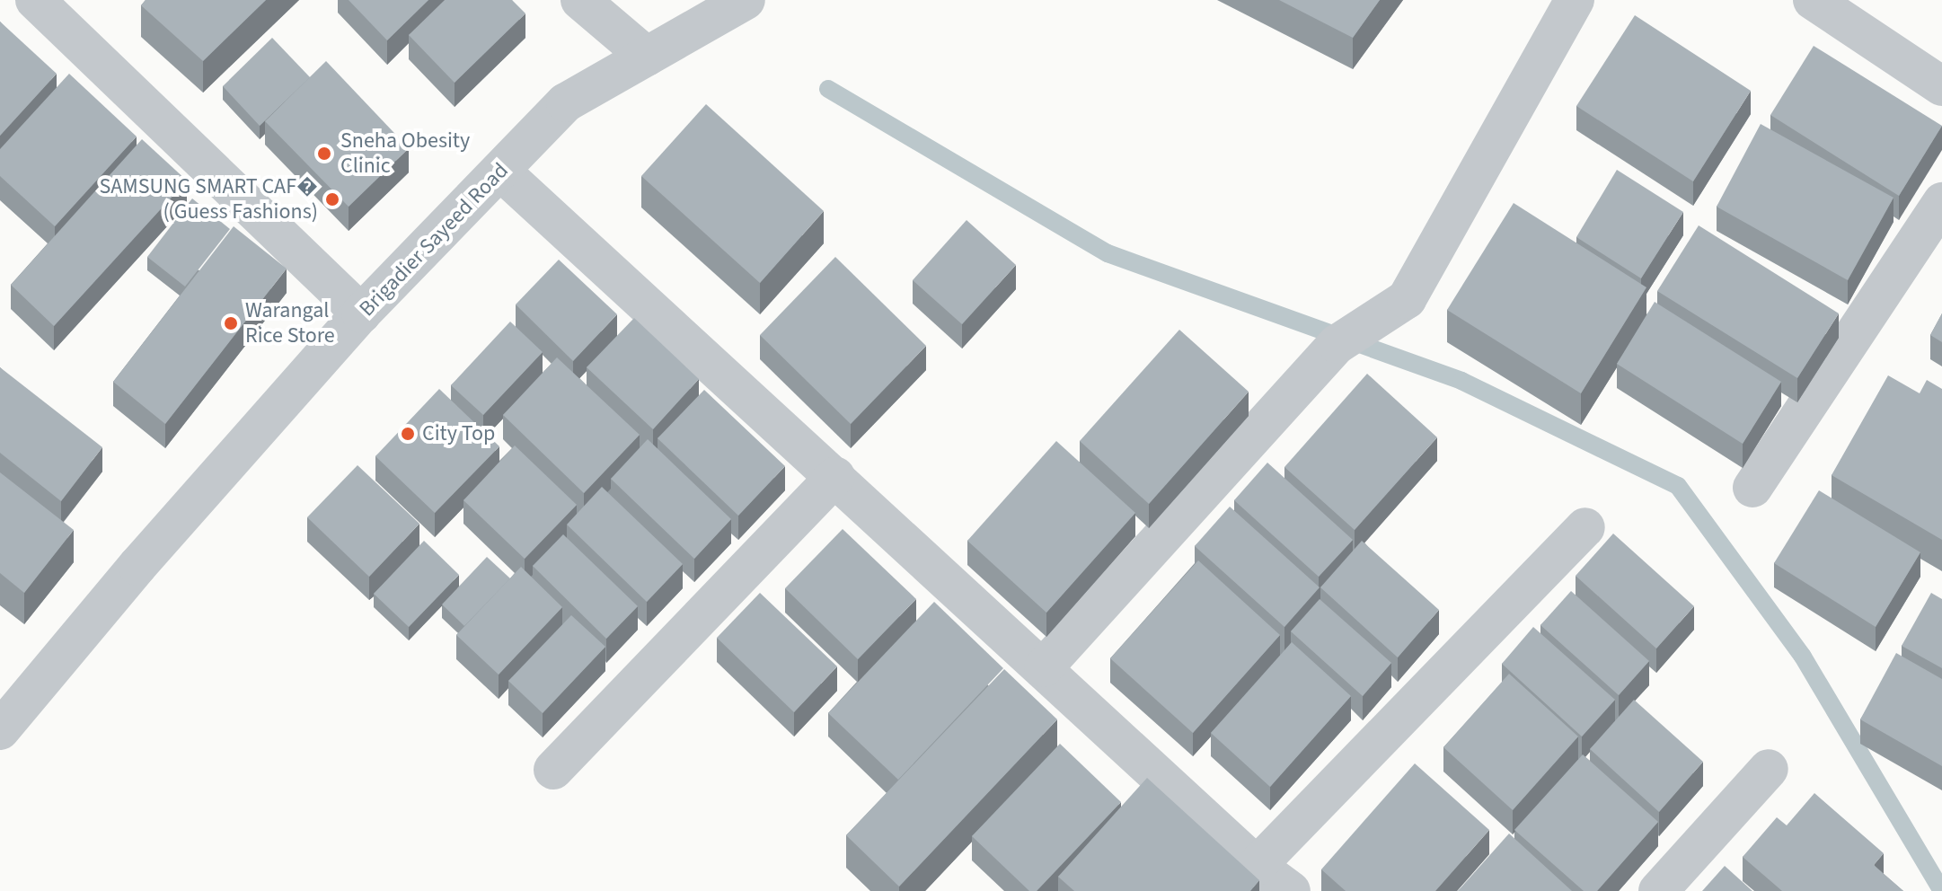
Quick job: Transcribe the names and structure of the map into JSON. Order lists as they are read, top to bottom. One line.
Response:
{"streets":{"street":["Brigadier Sayeed Road"]},"places":["Sneha Obesity Clinic","SAMSUNG SMART CAF� ( Guess Fashions)","Warangal Rice Store","City Top"]}
